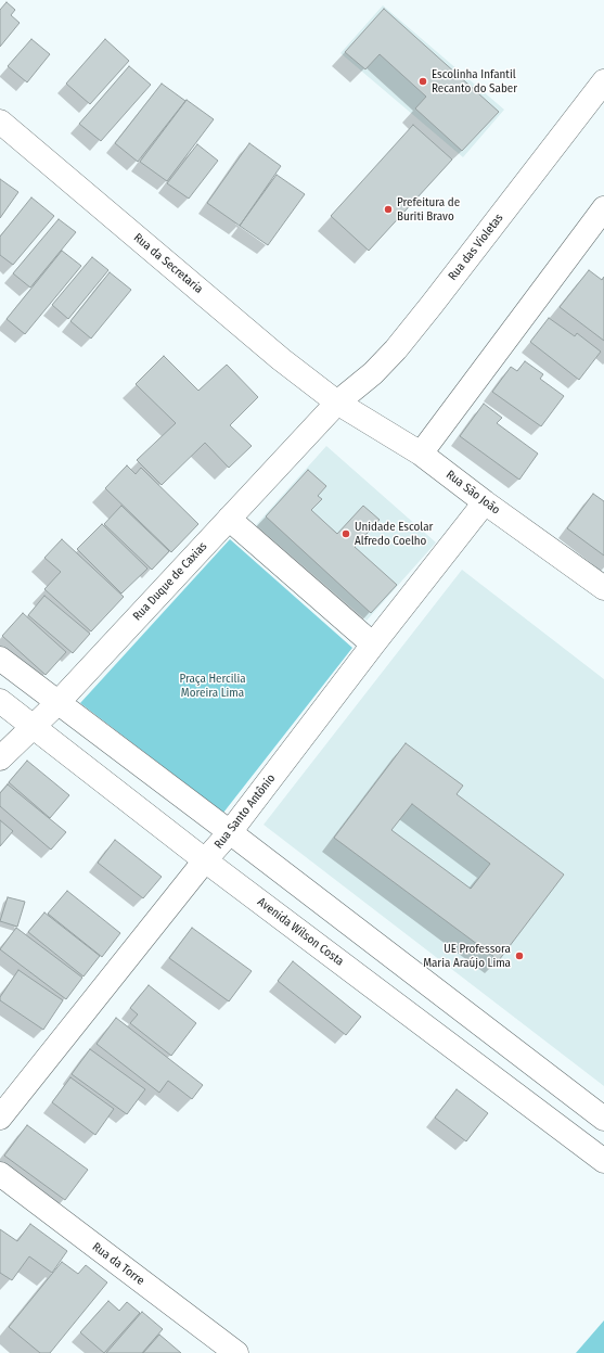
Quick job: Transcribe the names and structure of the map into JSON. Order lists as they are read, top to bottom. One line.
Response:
{"streets":{"street":["Rua das Violetas","Rua da Secretaria","Rua São João","Rua Duque de Caxias","Rua Santo Antônio","Avenida Wilson Costa","Rua da Torre"]},"crossings":[["Rua das Violetas","Rua da Secretaria"],["Rua das Violetas","Rua São João"],["Rua das Violetas","Rua Duque de Caxias"],["Rua da Secretaria","Rua São João"],["Rua da Secretaria","Rua Duque de Caxias"],["Rua São João","Rua Duque de Caxias"],["Rua São João","Rua Santo Antônio"],["Rua Duque de Caxias","Avenida Wilson Costa"],["Rua Santo Antônio","Avenida Wilson Costa"]],"parks":["Praça Hercilia Moreira Lima"],"places":["Escolinha Infantil Recanto do Saber","Prefeitura de Buriti Bravo","Unidade Escolar Alfredo Coelho","UE Professora Maria Araújo Lima"]}
